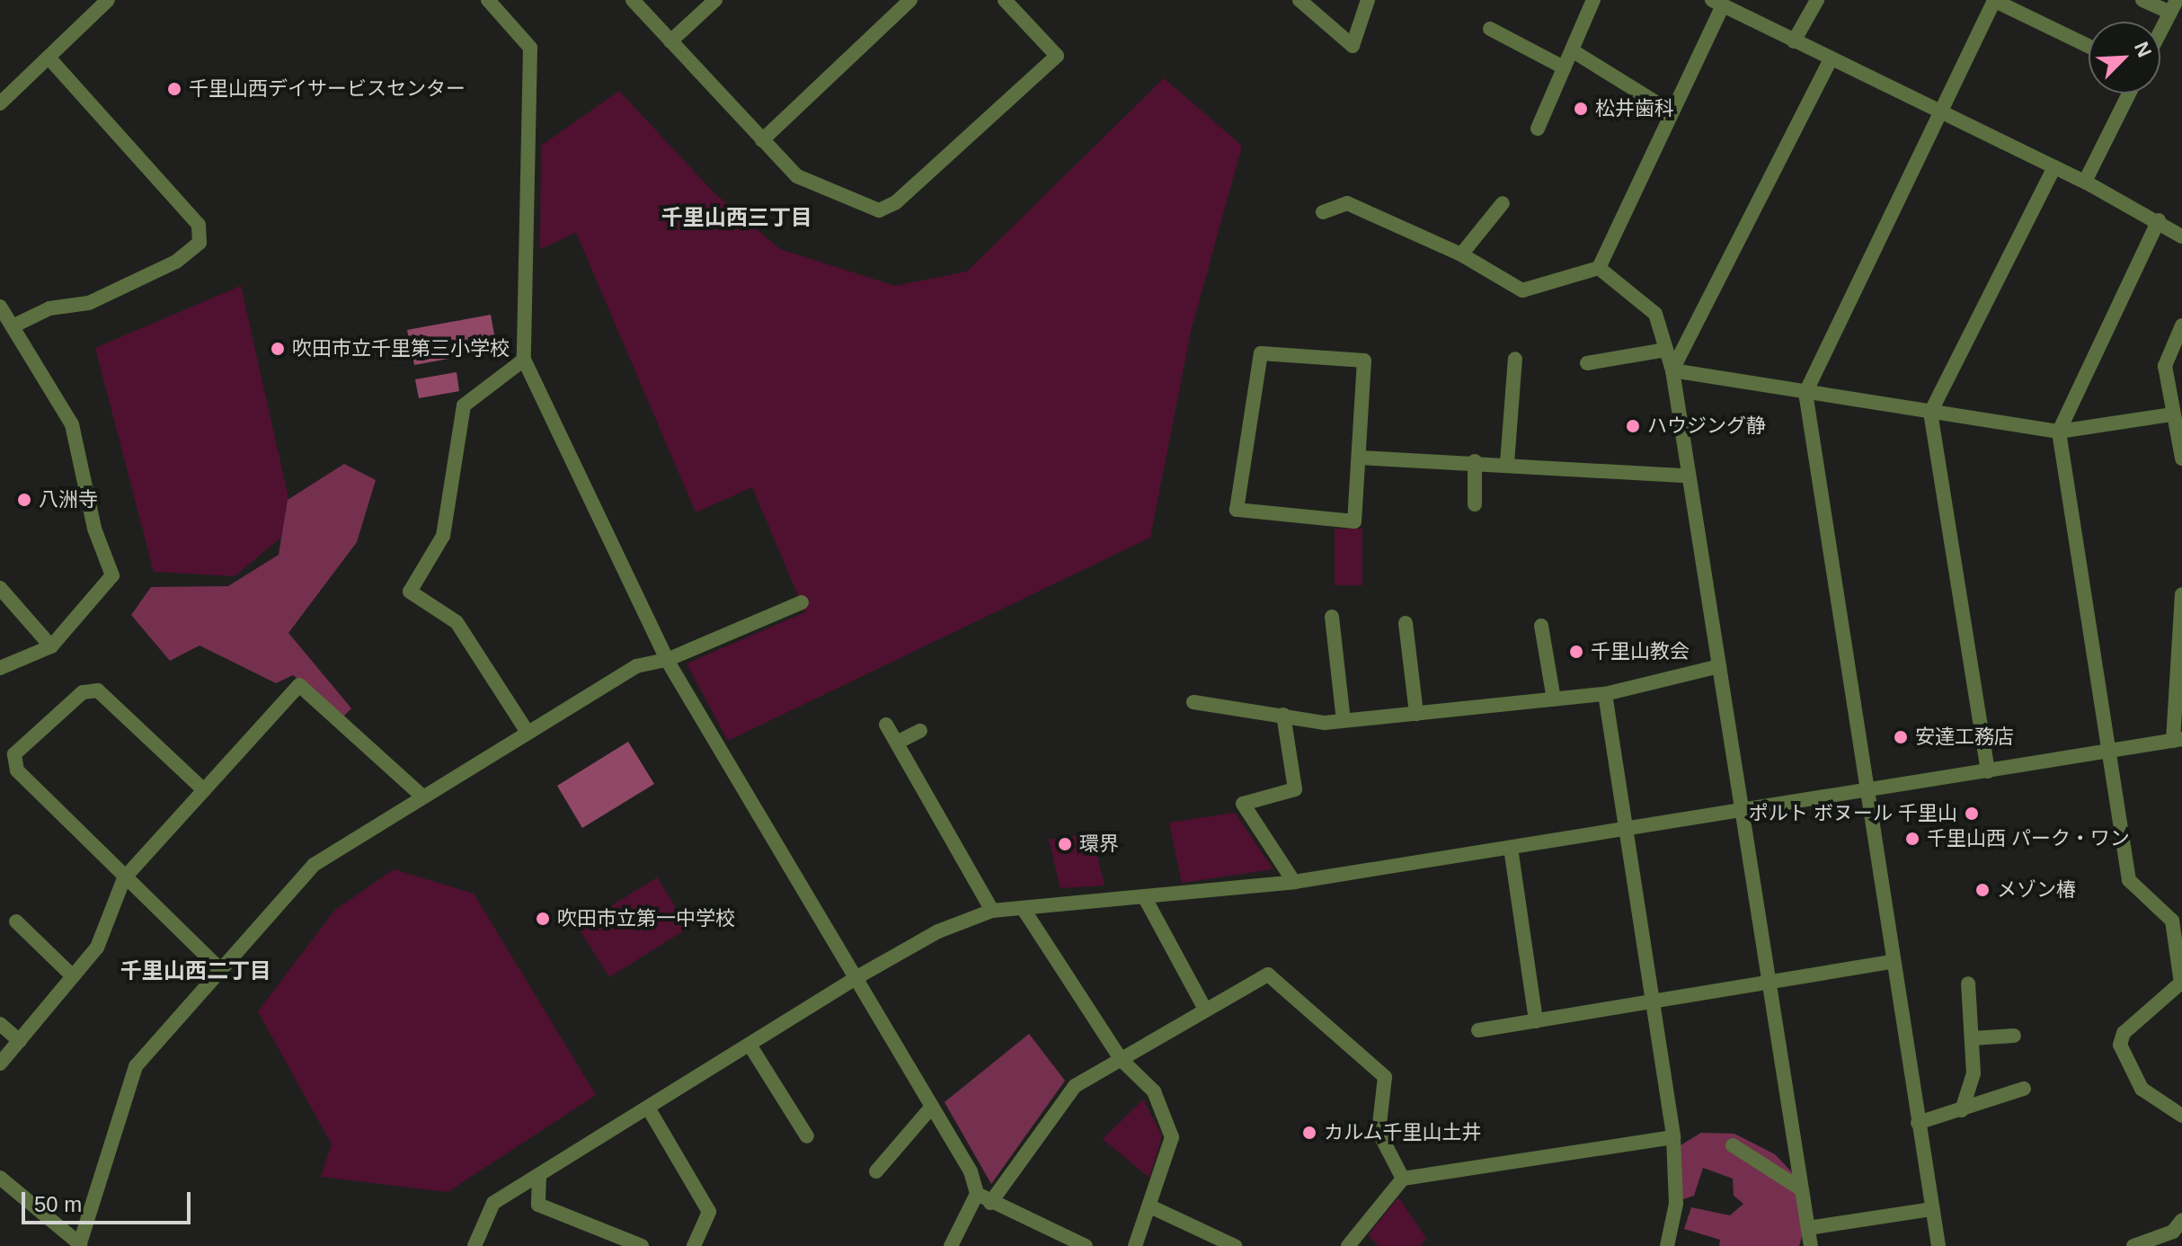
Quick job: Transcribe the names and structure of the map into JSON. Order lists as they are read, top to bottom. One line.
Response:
{"districts":["千里山西三丁目","千里山西二丁目"],"places":["千里山西デイサービスセンター","松井歯科","吹田市立千里第三小学校","ハウジング静","八洲寺","千里山教会","安達工務店","ポルト ボヌール 千里山","千里山西 パーク・ワン","環界","メゾン椿","吹田市立第一中学校","カルム千里山土井"],"scale_bar":"50 m","north":"top right"}
